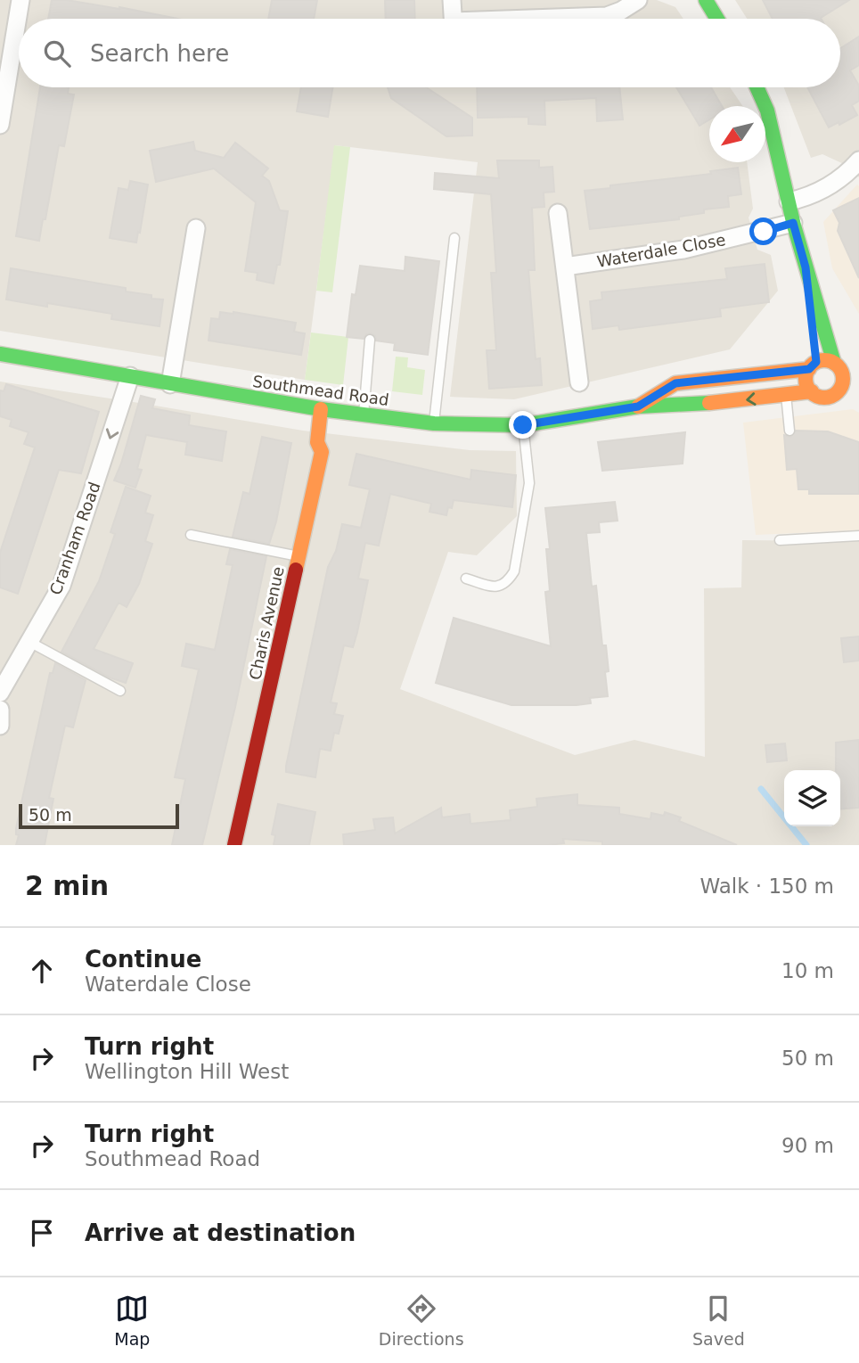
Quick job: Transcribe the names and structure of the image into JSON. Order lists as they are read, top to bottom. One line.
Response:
{"streets":{"main road":["Southmead Road","Charis Avenue"],"street":["Waterdale Close","Cranham Road"]},"crossings":[["Southmead Road","Cranham Road"],["Southmead Road","Charis Avenue"]],"one_way":["Cranham Road"],"scale_bar":"50 m","north":"bottom left","page":{"search":"Search here","scale":"50 m","heading":["2 min","Walk · 150 m"],"list":[["Continue","Waterdale Close","10 m"],["Turn right","Wellington Hill West","50 m"],["Turn right","Southmead Road","90 m"],"Arrive at destination"],"nav":["Map","Directions","Saved"]}}
